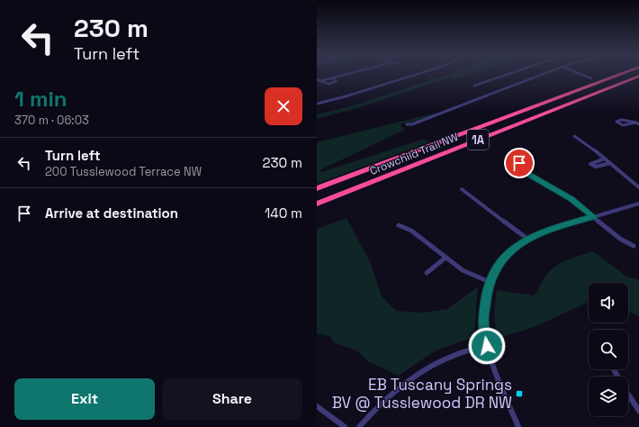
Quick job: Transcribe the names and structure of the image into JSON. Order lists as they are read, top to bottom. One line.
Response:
{"streets":{"highway":["1A","Crowchild Trail NW"]},"places":{"transit":["EB Tuscany Springs BV @ Tusslewood DR NW"]},"page":{"turn":["230 m","Turn left"],"heading":["1 min","370 m · 06:03"],"list":[{"name":"Turn left","note":"200 Tusslewood Terrace NW","value":"230 m"},{"name":"Arrive at destination","value":"140 m"}],"buttons":["Exit","Share"]}}
